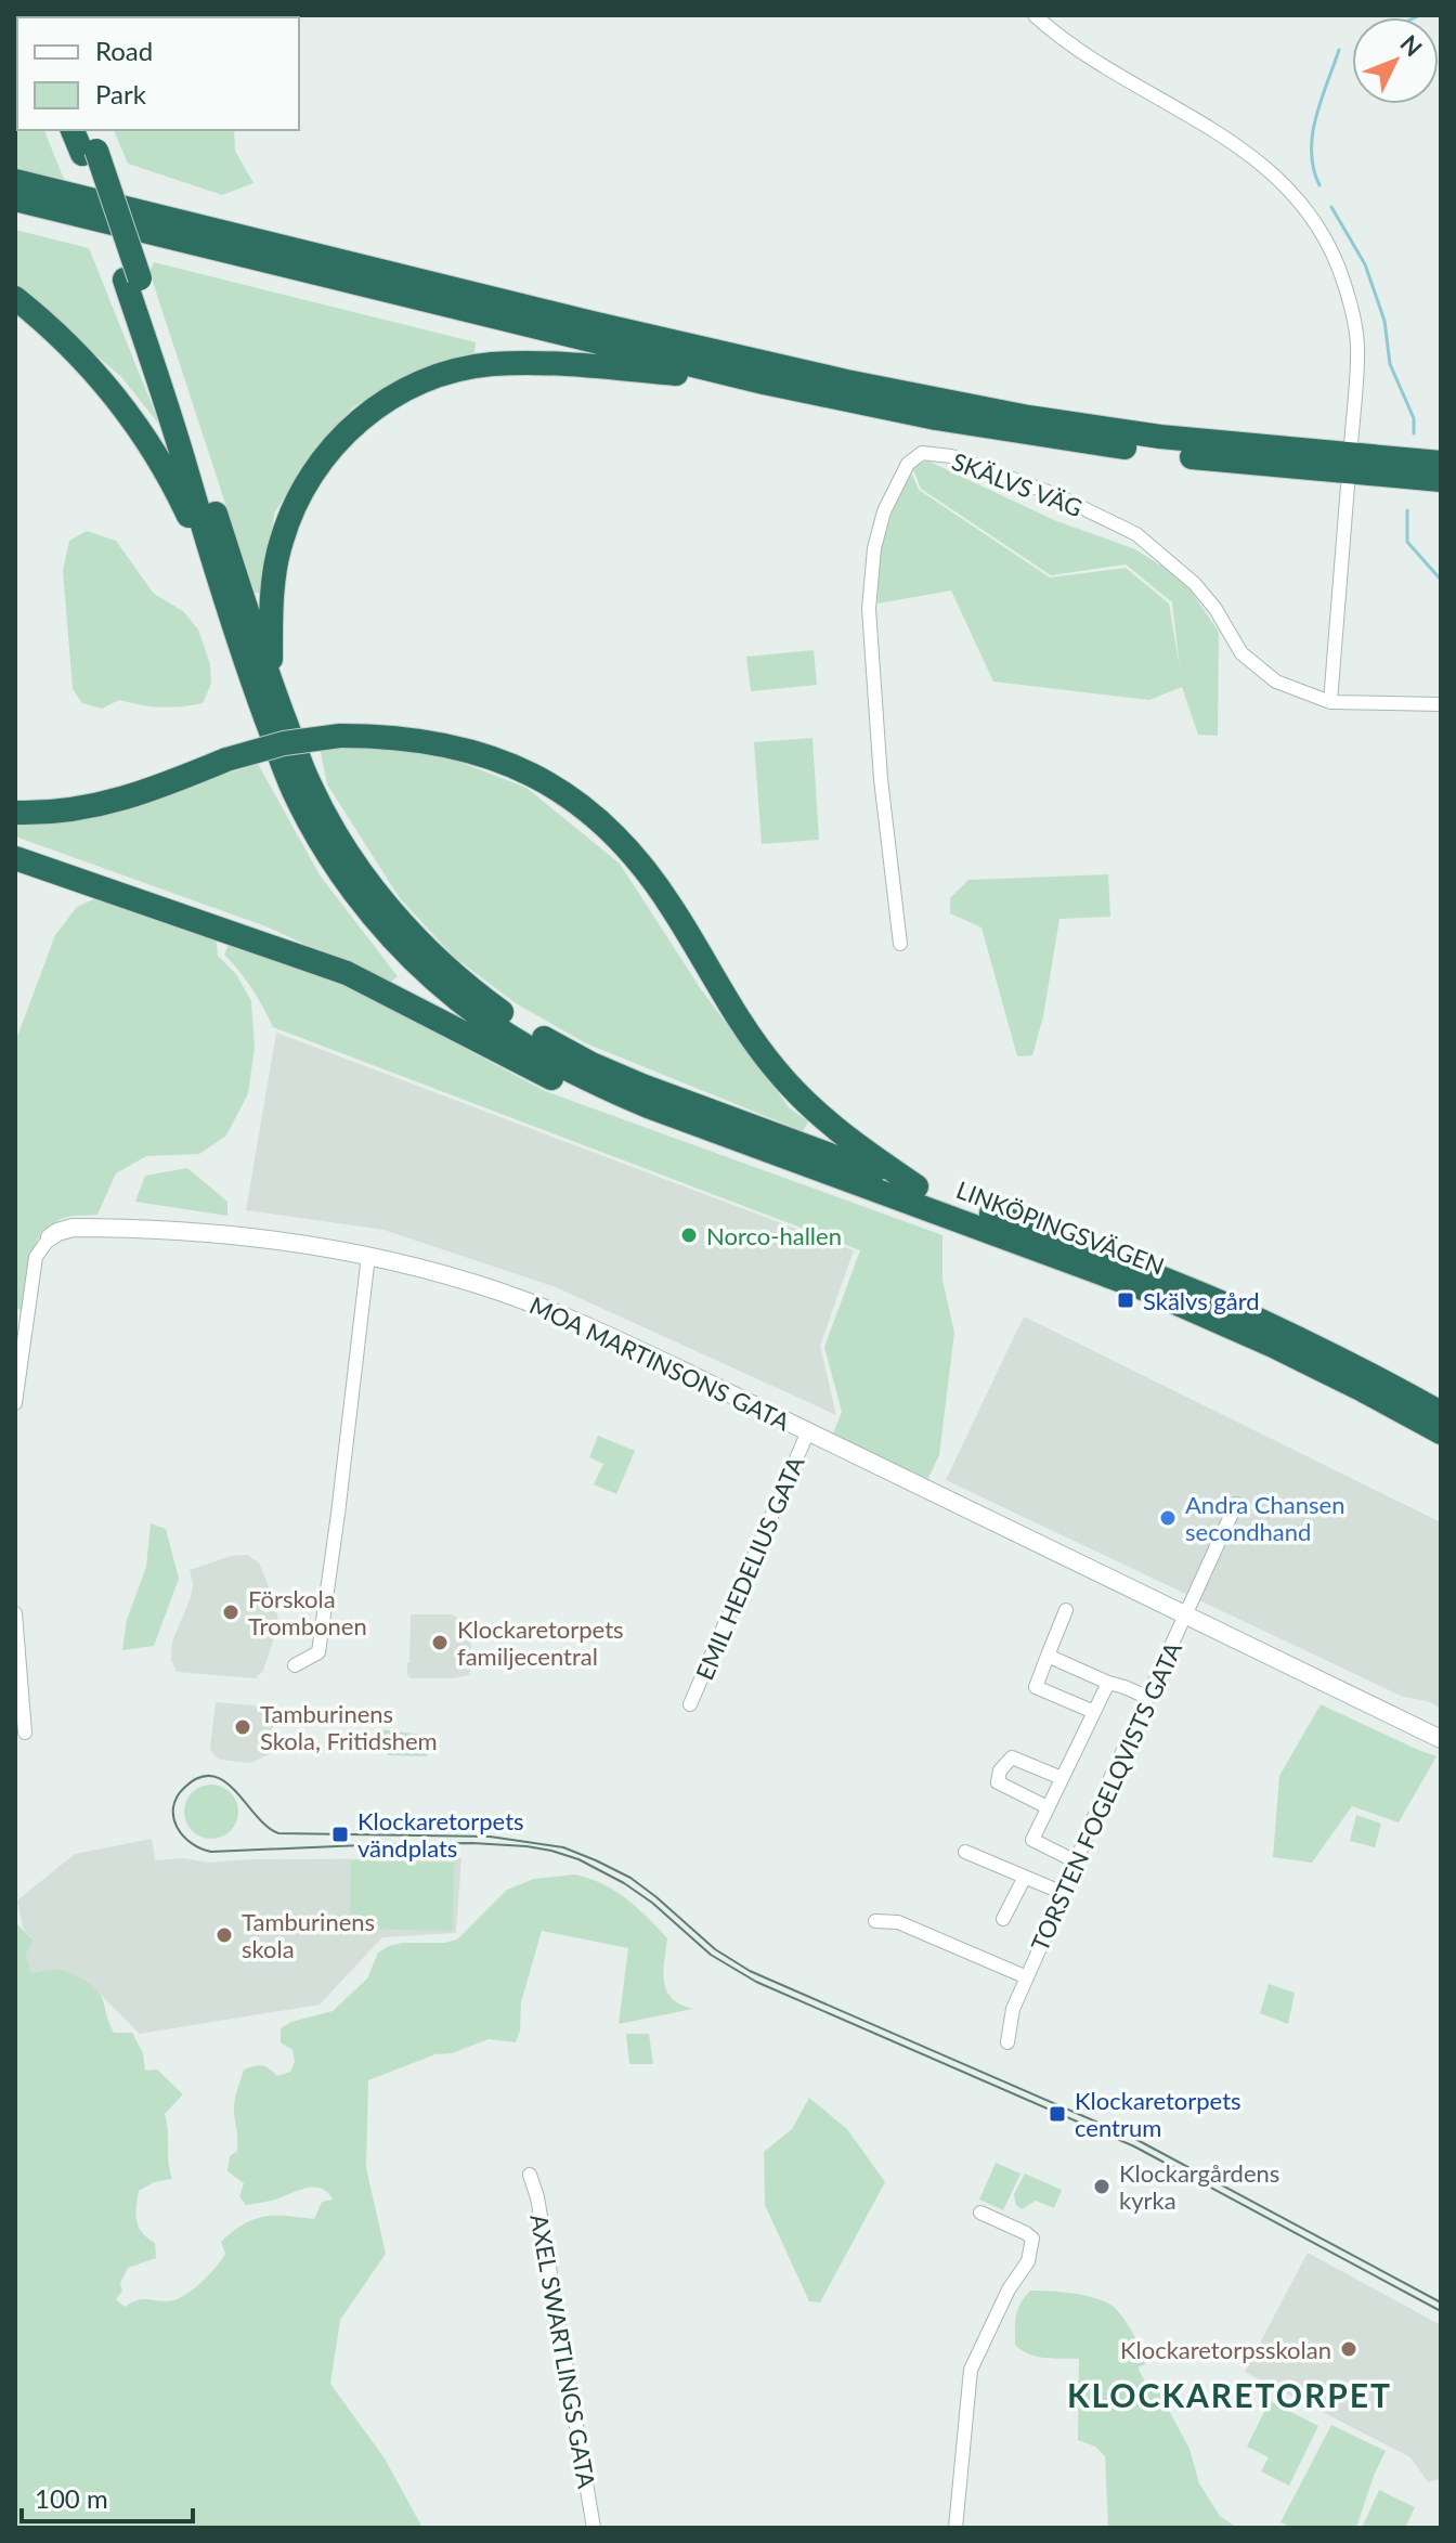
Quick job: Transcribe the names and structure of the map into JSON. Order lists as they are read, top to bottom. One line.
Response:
{"streets":{"highway":["LINKÖPINGSVÄGEN"],"street":["SKÄLVS VÄG","MOA MARTINSONS GATA","EMIL HEDELIUS GATA","TORSTEN FOGELQVISTS GATA","AXEL SWARTLINGS GATA"]},"crossings":[["MOA MARTINSONS GATA","EMIL HEDELIUS GATA"],["MOA MARTINSONS GATA","TORSTEN FOGELQVISTS GATA"]],"districts":["KLOCKARETORPET"],"places":{"other":["Norco-hallen","Andra Chansen secondhand","Förskola Trombonen","Klockaretorpets familjecentral","Tamburinens Skola, Fritidshem","Tamburinens skola","Klockargårdens kyrka","Klockaretorpsskolan"],"transit":["Skälvs gård","Klockaretorpets vändplats","Klockaretorpets centrum"]},"legend":["Road","Park"],"scale_bar":"100 m","north":"top right"}
